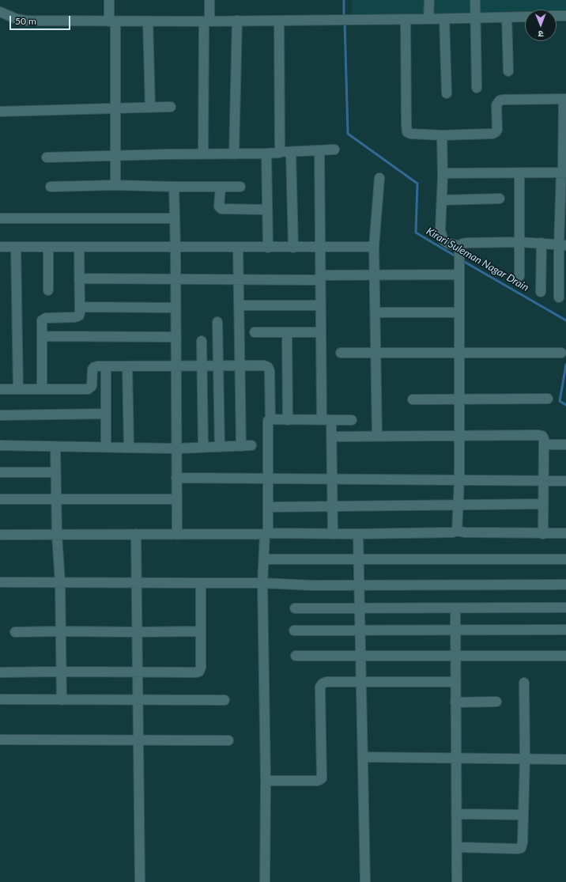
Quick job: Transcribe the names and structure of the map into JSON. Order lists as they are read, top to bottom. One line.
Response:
{"water":["Kirari Suleman Nagar Drain"],"scale_bar":"50 m","north":"bottom"}
